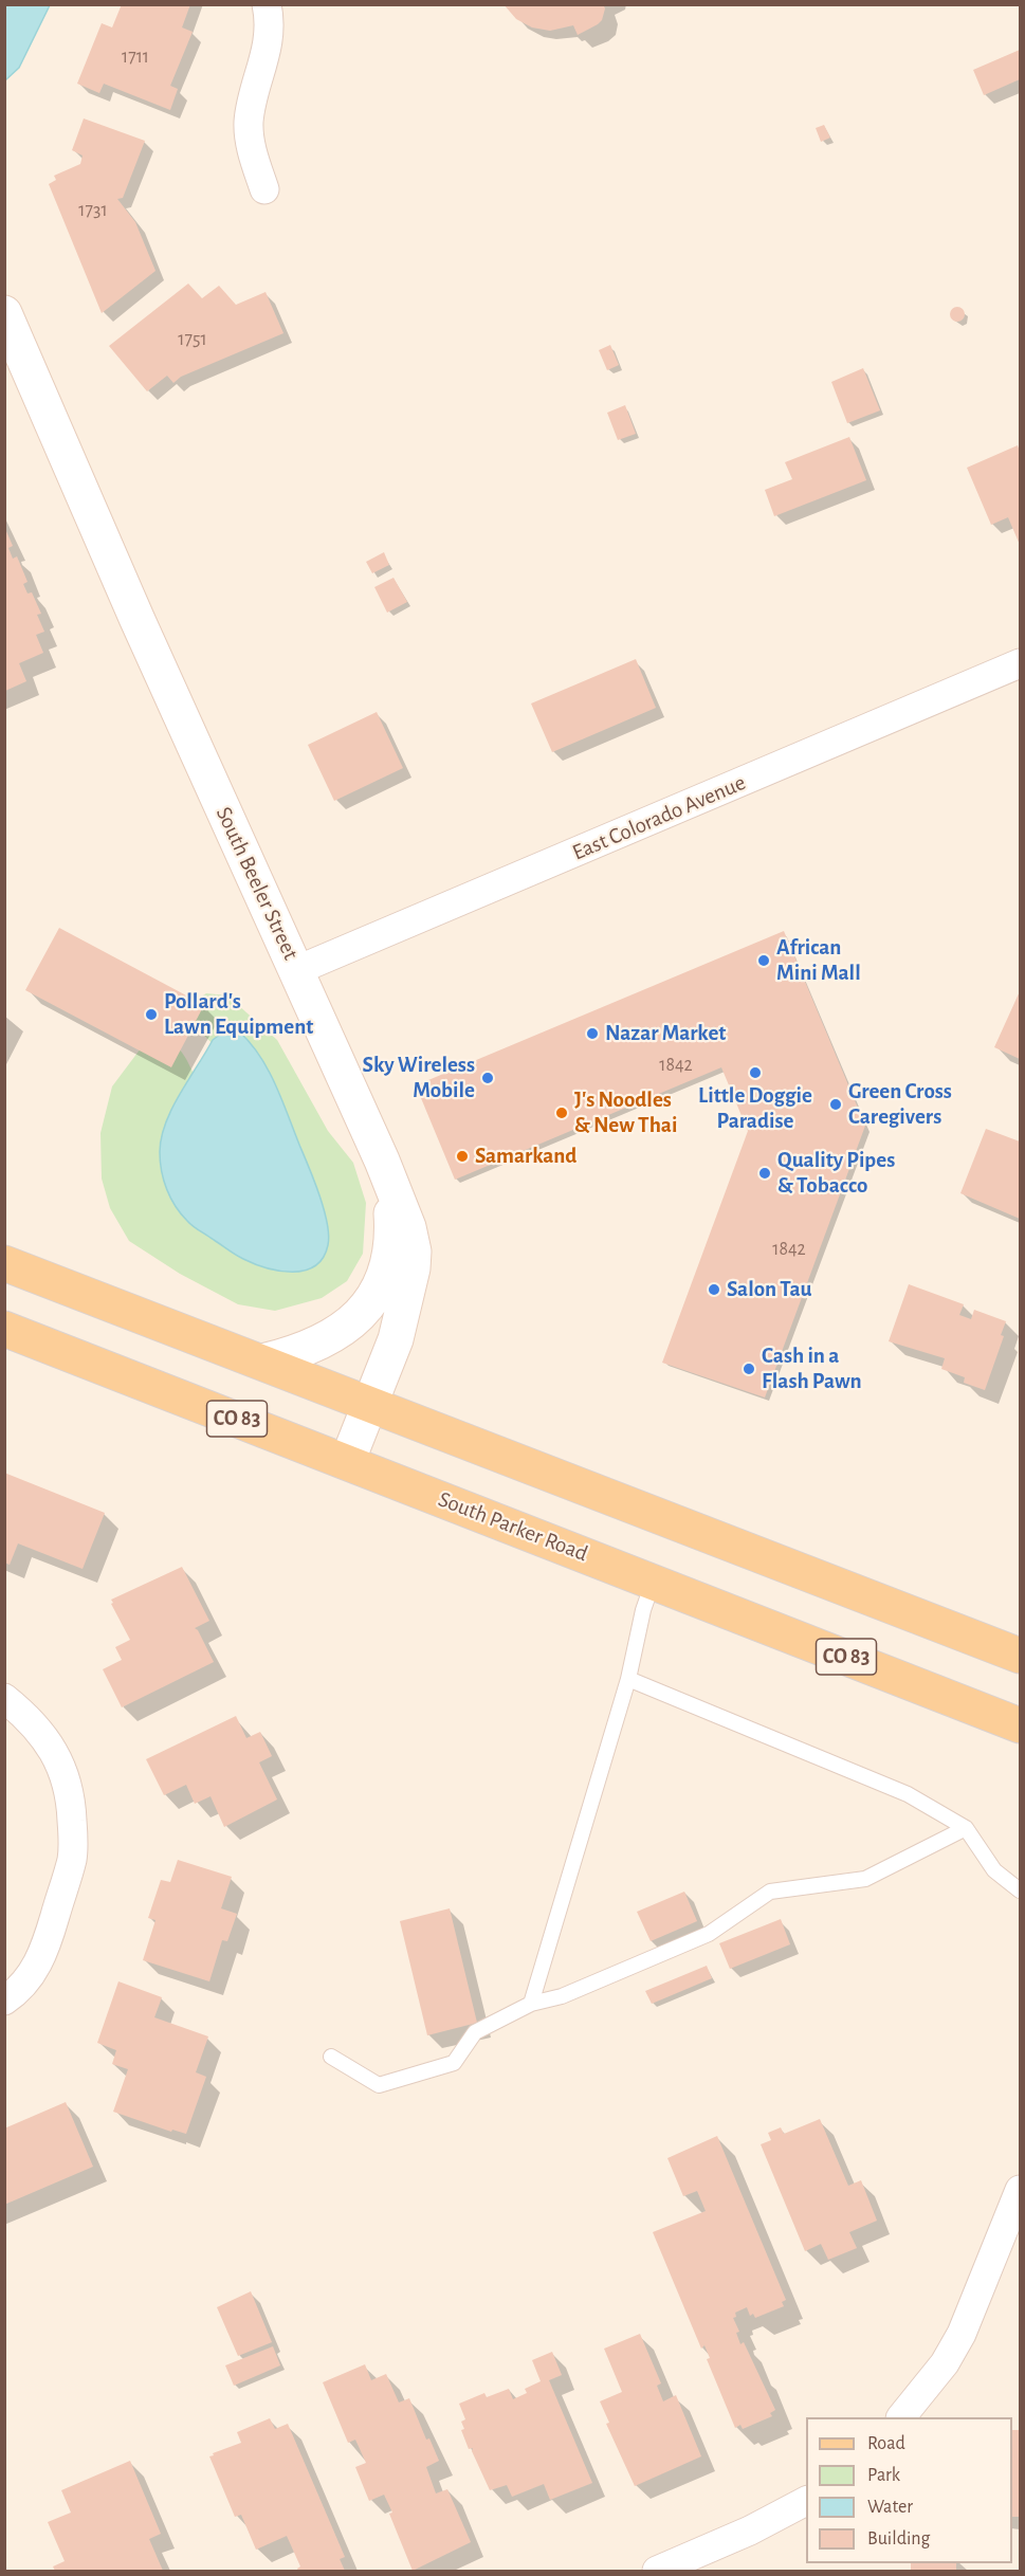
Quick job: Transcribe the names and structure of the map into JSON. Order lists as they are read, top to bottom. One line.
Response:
{"streets":{"main road":["CO 83","South Parker Road"],"street":["East Colorado Avenue","South Beeler Street"]},"crossings":[["East Colorado Avenue","South Beeler Street"],["South Beeler Street","South Parker Road"]],"places":["African Mini Mall","Pollard's Lawn Equipment","Nazar Market","Little Doggie Paradise","Sky Wireless Mobile","Green Cross Caregivers","J's Noodles & New Thai","Samarkand","Quality Pipes & Tobacco","Salon Tau","Cash in a Flash Pawn"],"house_numbers":["1711","1731","1751","1842","1842"],"legend":["Road","Park","Water","Building"]}
